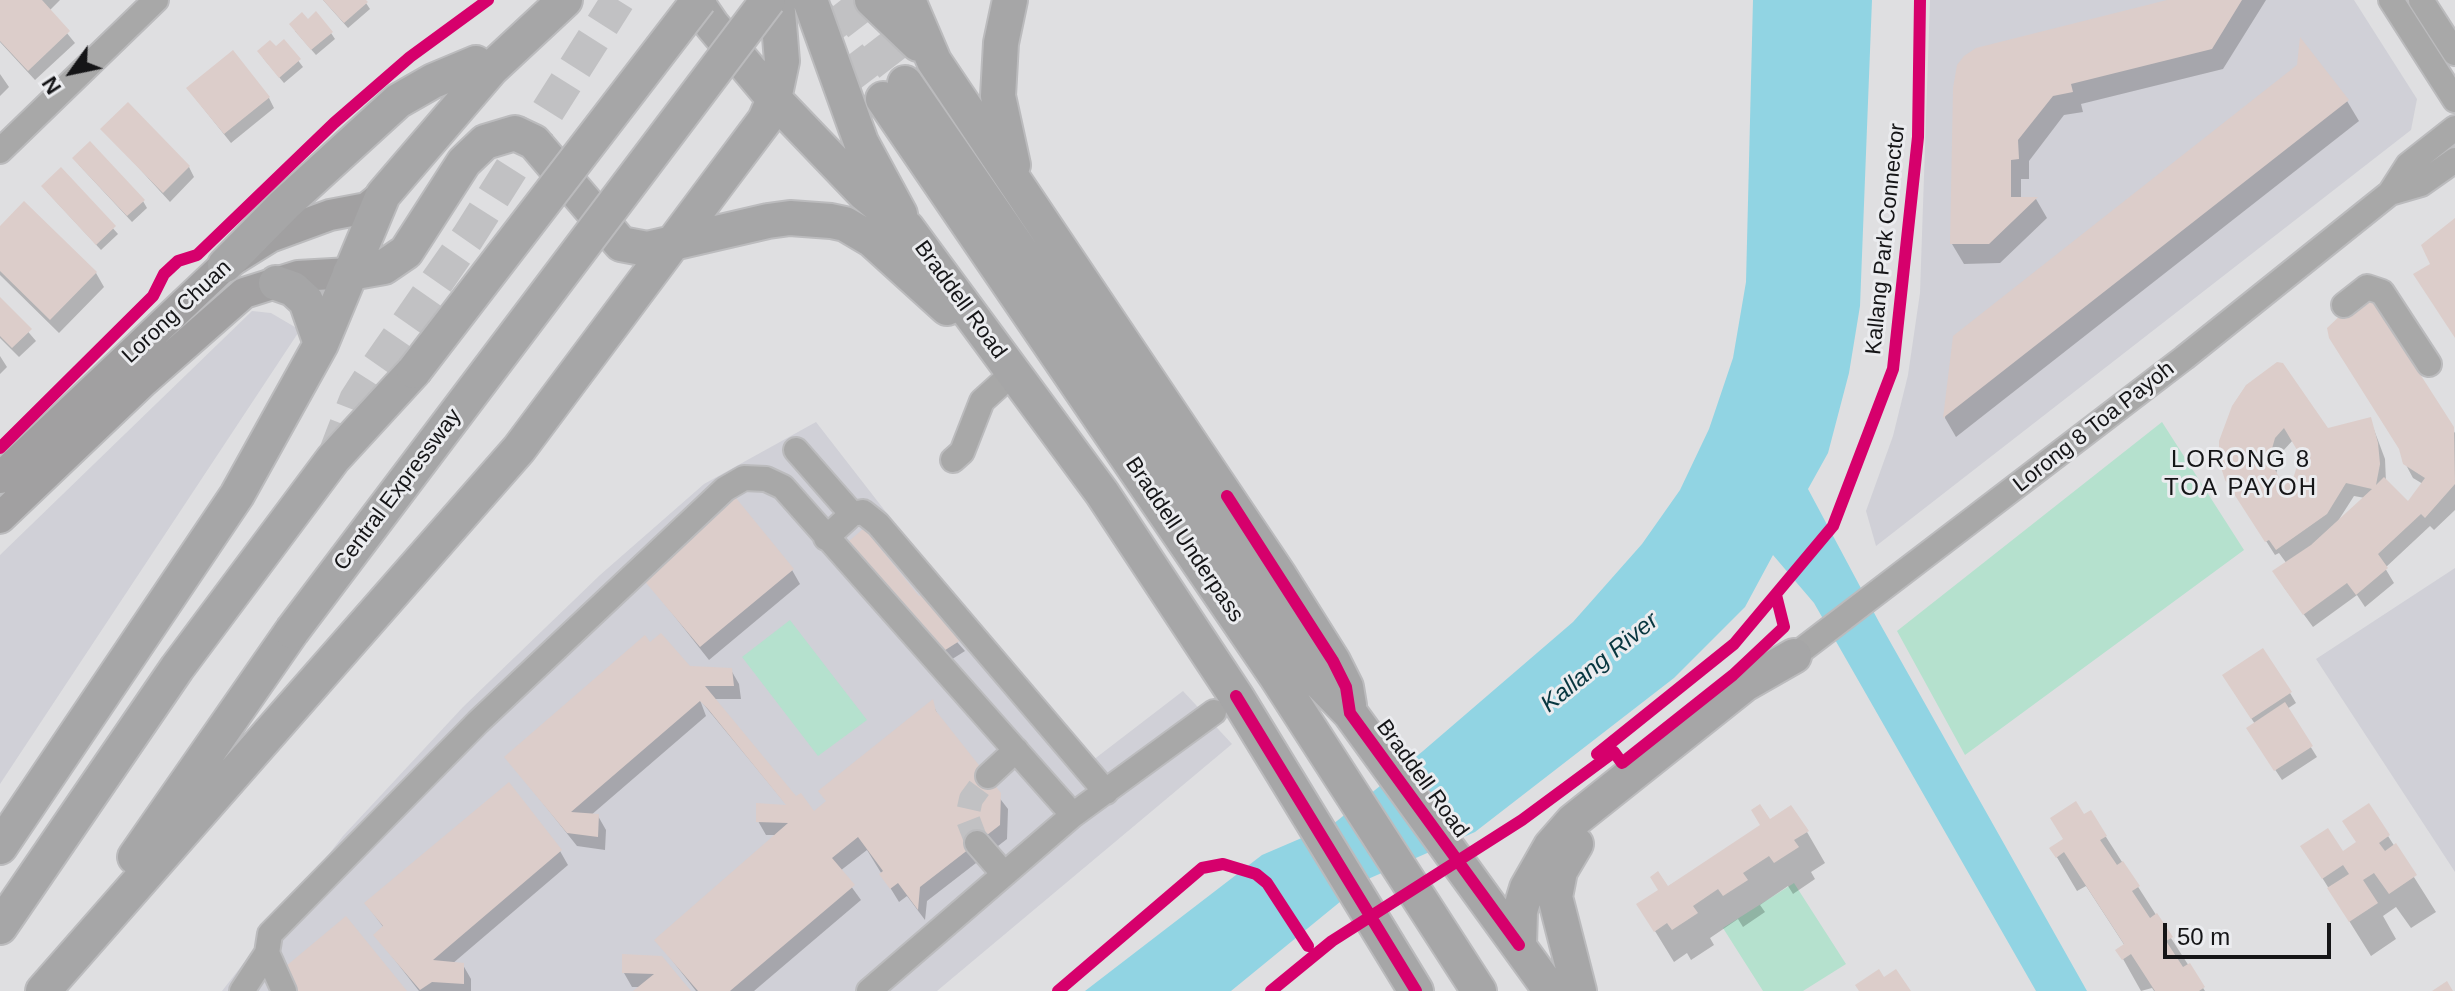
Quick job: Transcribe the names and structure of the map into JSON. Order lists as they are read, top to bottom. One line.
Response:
{"streets":{"highway":["Braddell Road","Central Expressway","Braddell Underpass"],"main road":["Lorong Chuan"],"street":["Lorong 8 Toa Payoh"],"cycle path":["Kallang Park Connector"]},"crossings":[["Braddell Road","Braddell Underpass"]],"districts":["LORONG 8 TOA PAYOH"],"water":["Kallang River"],"scale_bar":"50 m","north":"bottom left"}
